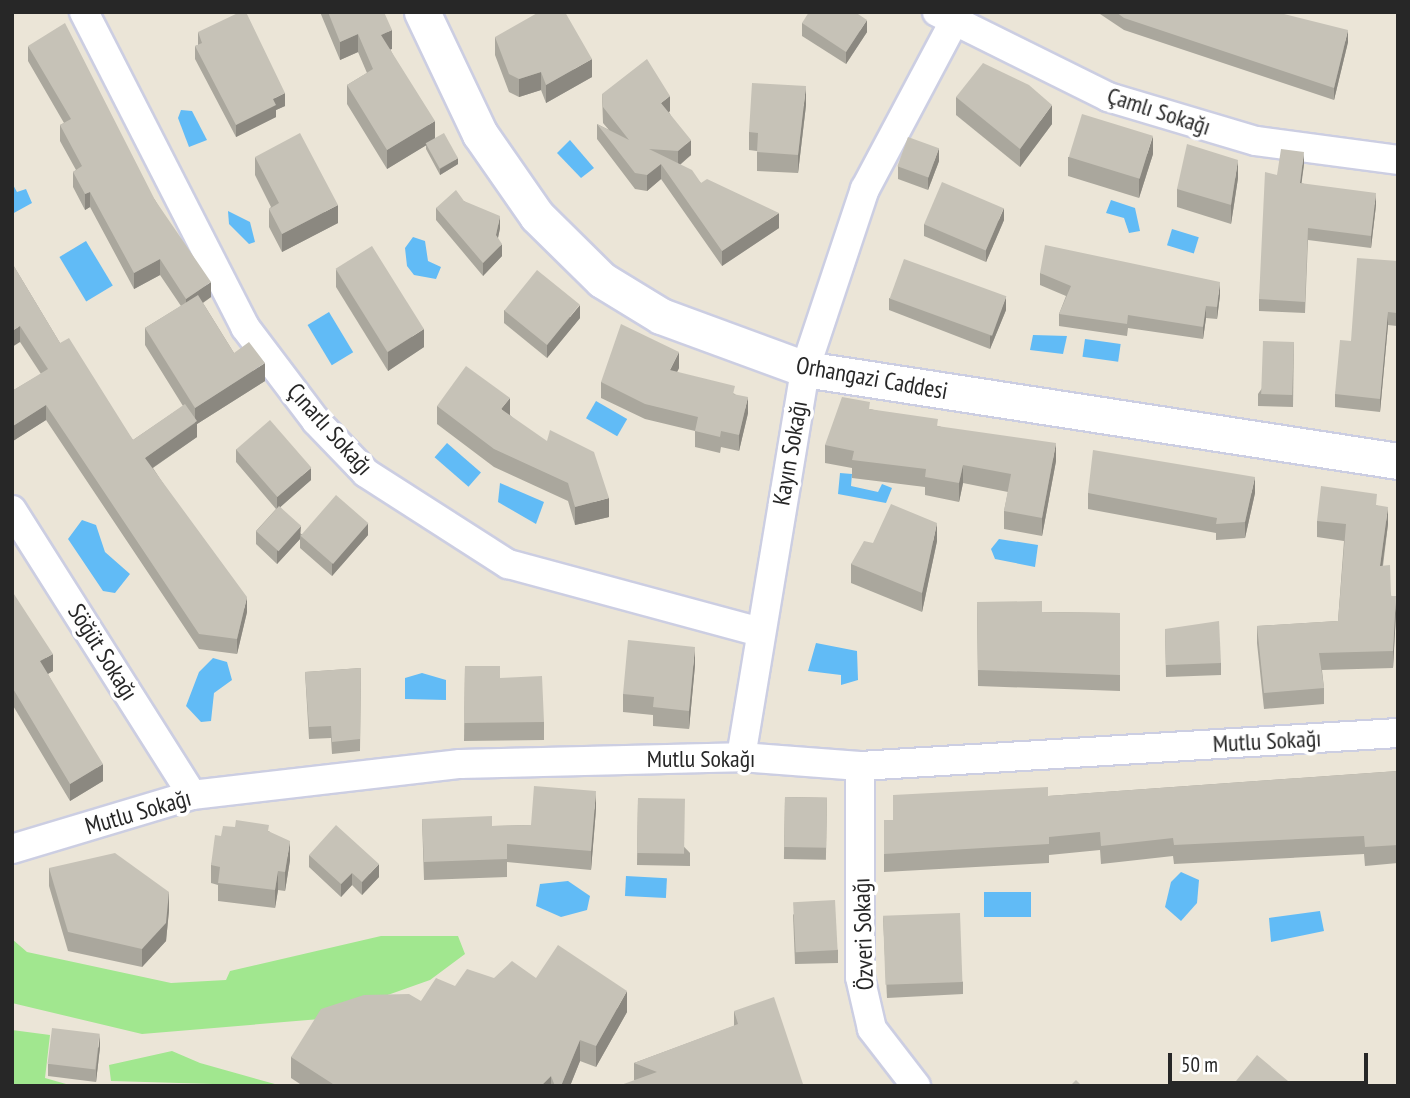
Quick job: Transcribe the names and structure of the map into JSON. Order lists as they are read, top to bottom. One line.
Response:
{"streets":{"street":["Çamlı Sokağı","Orhangazi Caddesi","Çınarlı Sokağı","Kayın Sokağı","Söğüt Sokağı","Mutlu Sokağı","Özveri Sokağı"]},"crossings":[["Çamlı Sokağı","Kayın Sokağı"],["Orhangazi Caddesi","Kayın Sokağı"],["Çınarlı Sokağı","Kayın Sokağı"],["Kayın Sokağı","Mutlu Sokağı"],["Söğüt Sokağı","Mutlu Sokağı"],["Mutlu Sokağı","Özveri Sokağı"]],"scale_bar":"50 m"}
